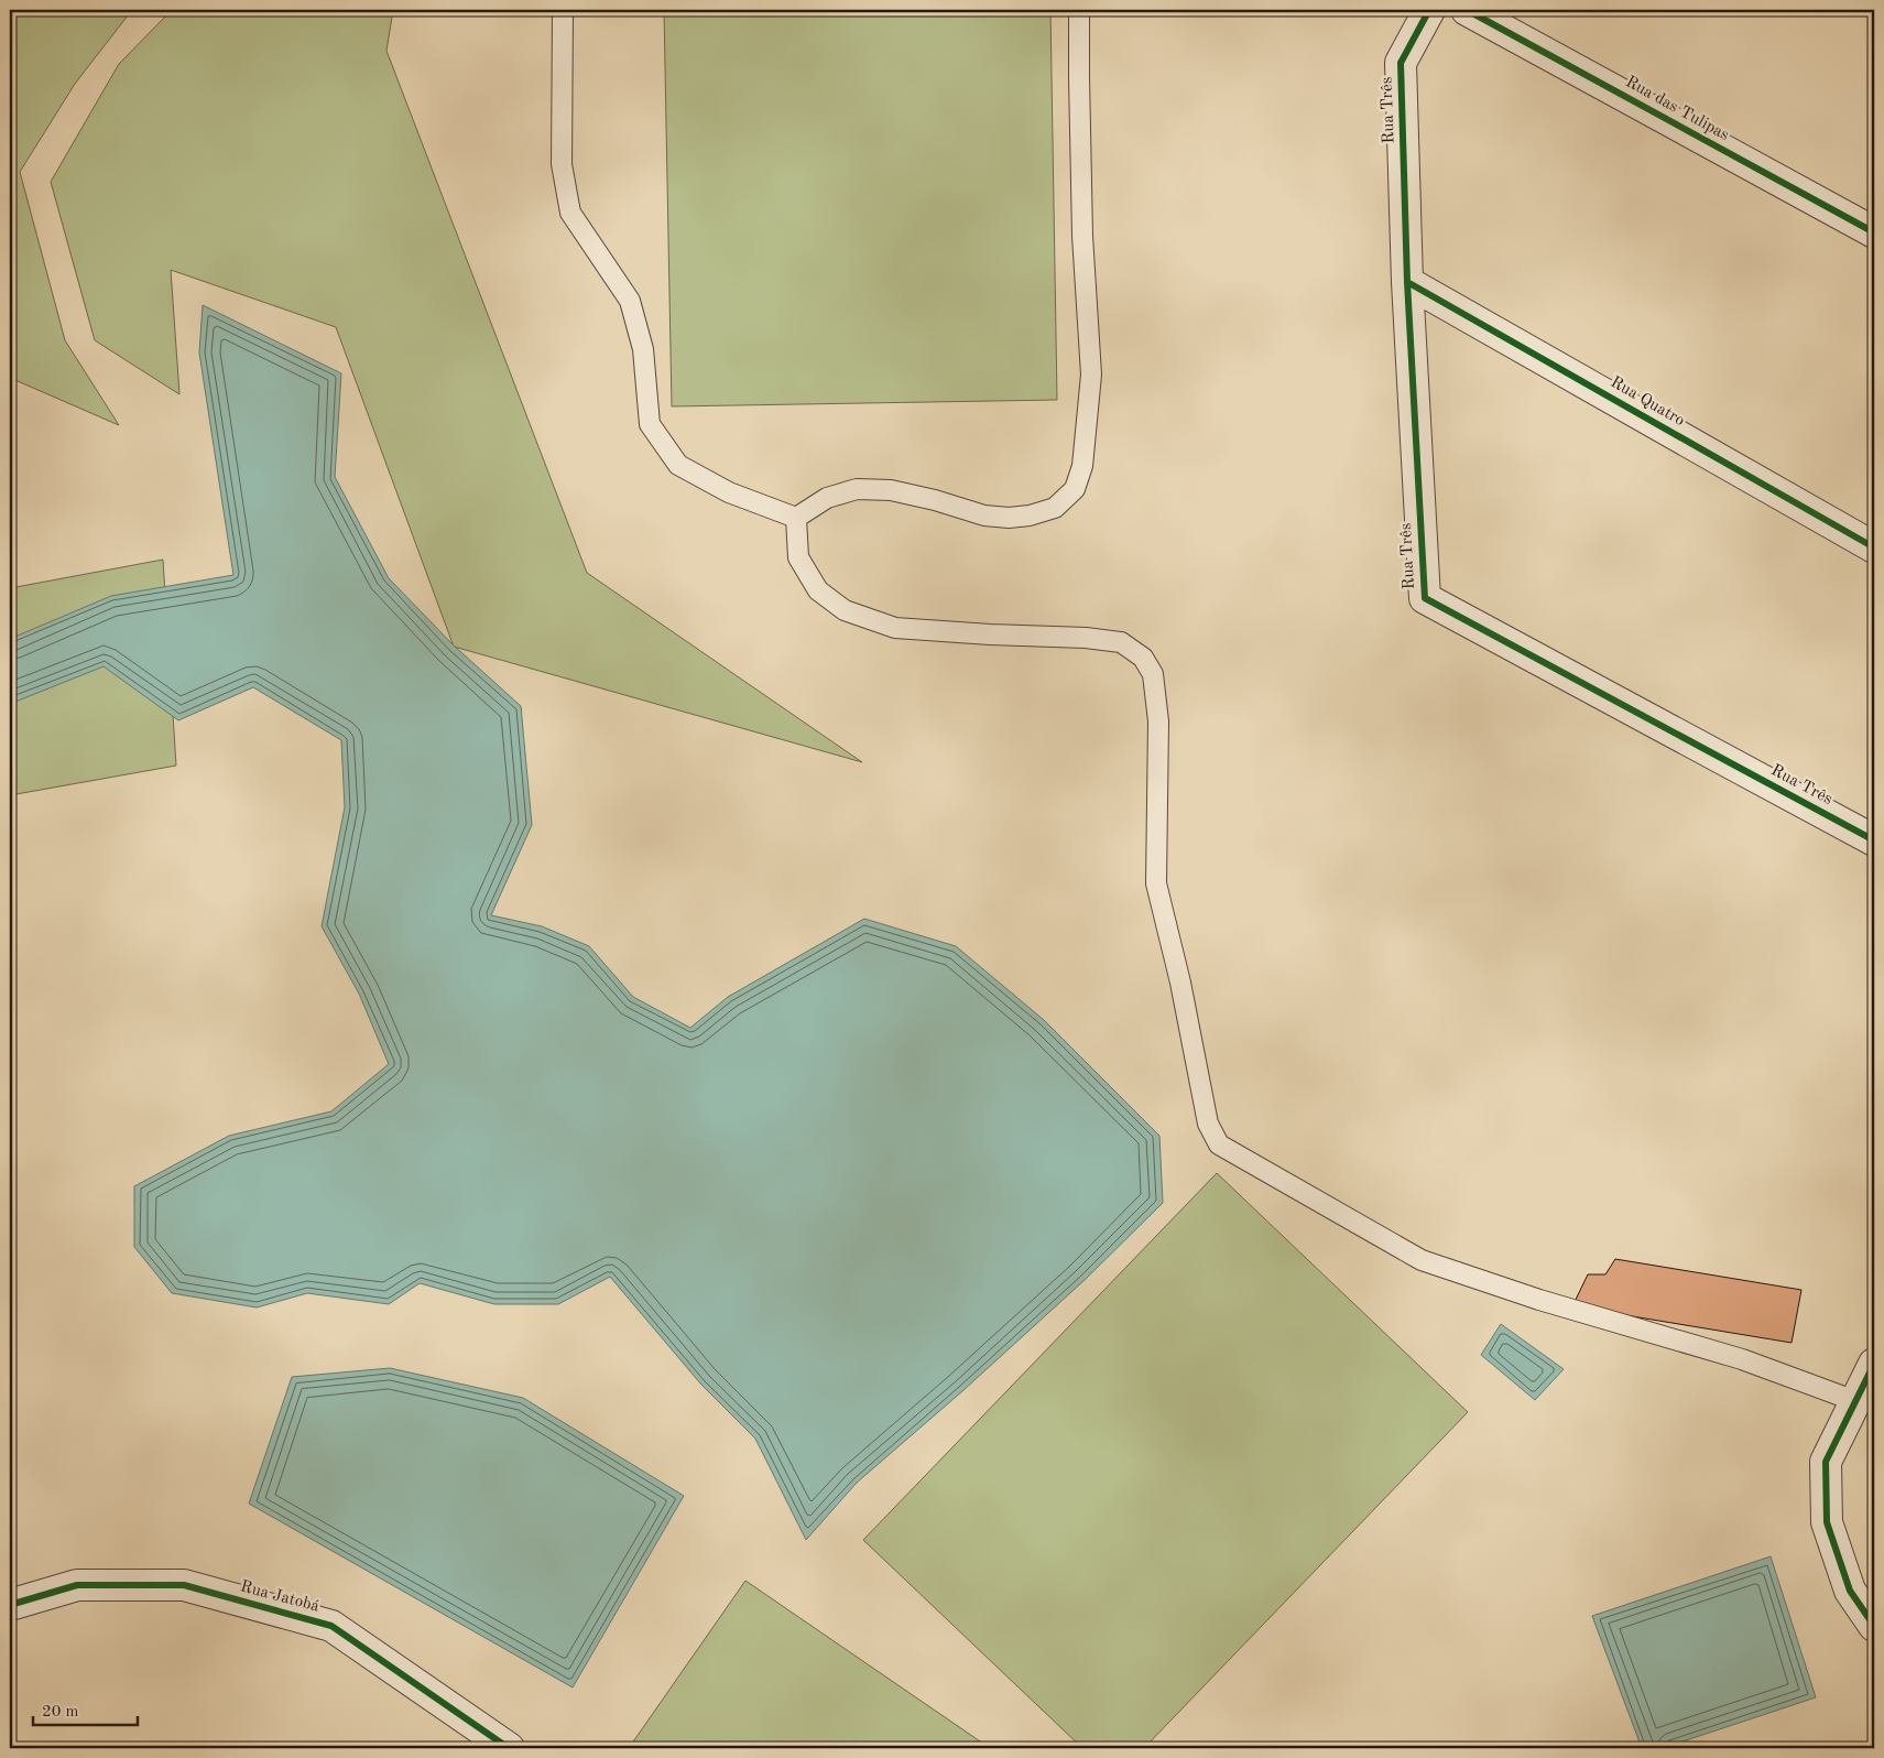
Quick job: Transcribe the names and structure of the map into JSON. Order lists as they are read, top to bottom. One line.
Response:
{"streets":{"street":["Rua das Tulipas","Rua Três","Rua Quatro","Rua Jatobá"]},"crossings":[["Rua Três","Rua Quatro"]],"scale_bar":"20 m"}
